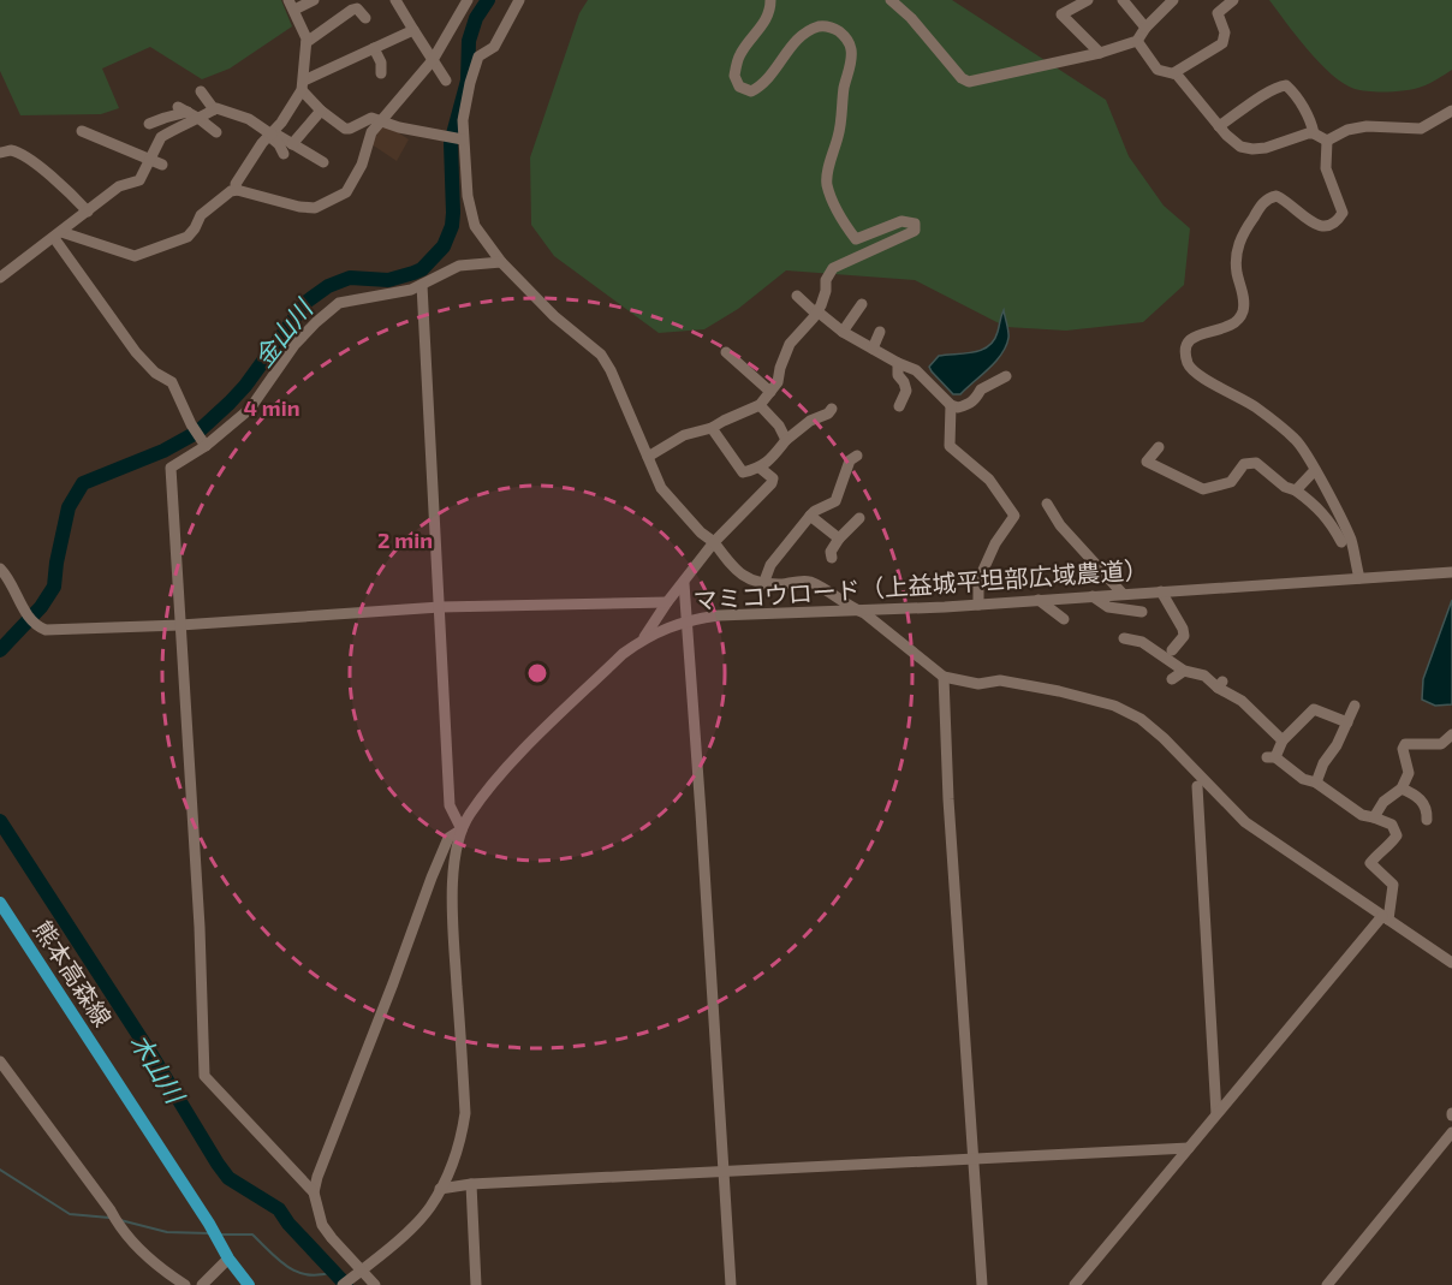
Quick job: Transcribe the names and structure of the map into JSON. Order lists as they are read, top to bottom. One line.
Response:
{"streets":{"main road":["熊本高森線"],"street":["マミコウロード（上益城平坦部広域農道）"]},"water":["金山川","木山川"],"rings":["4 min","2 min"]}
